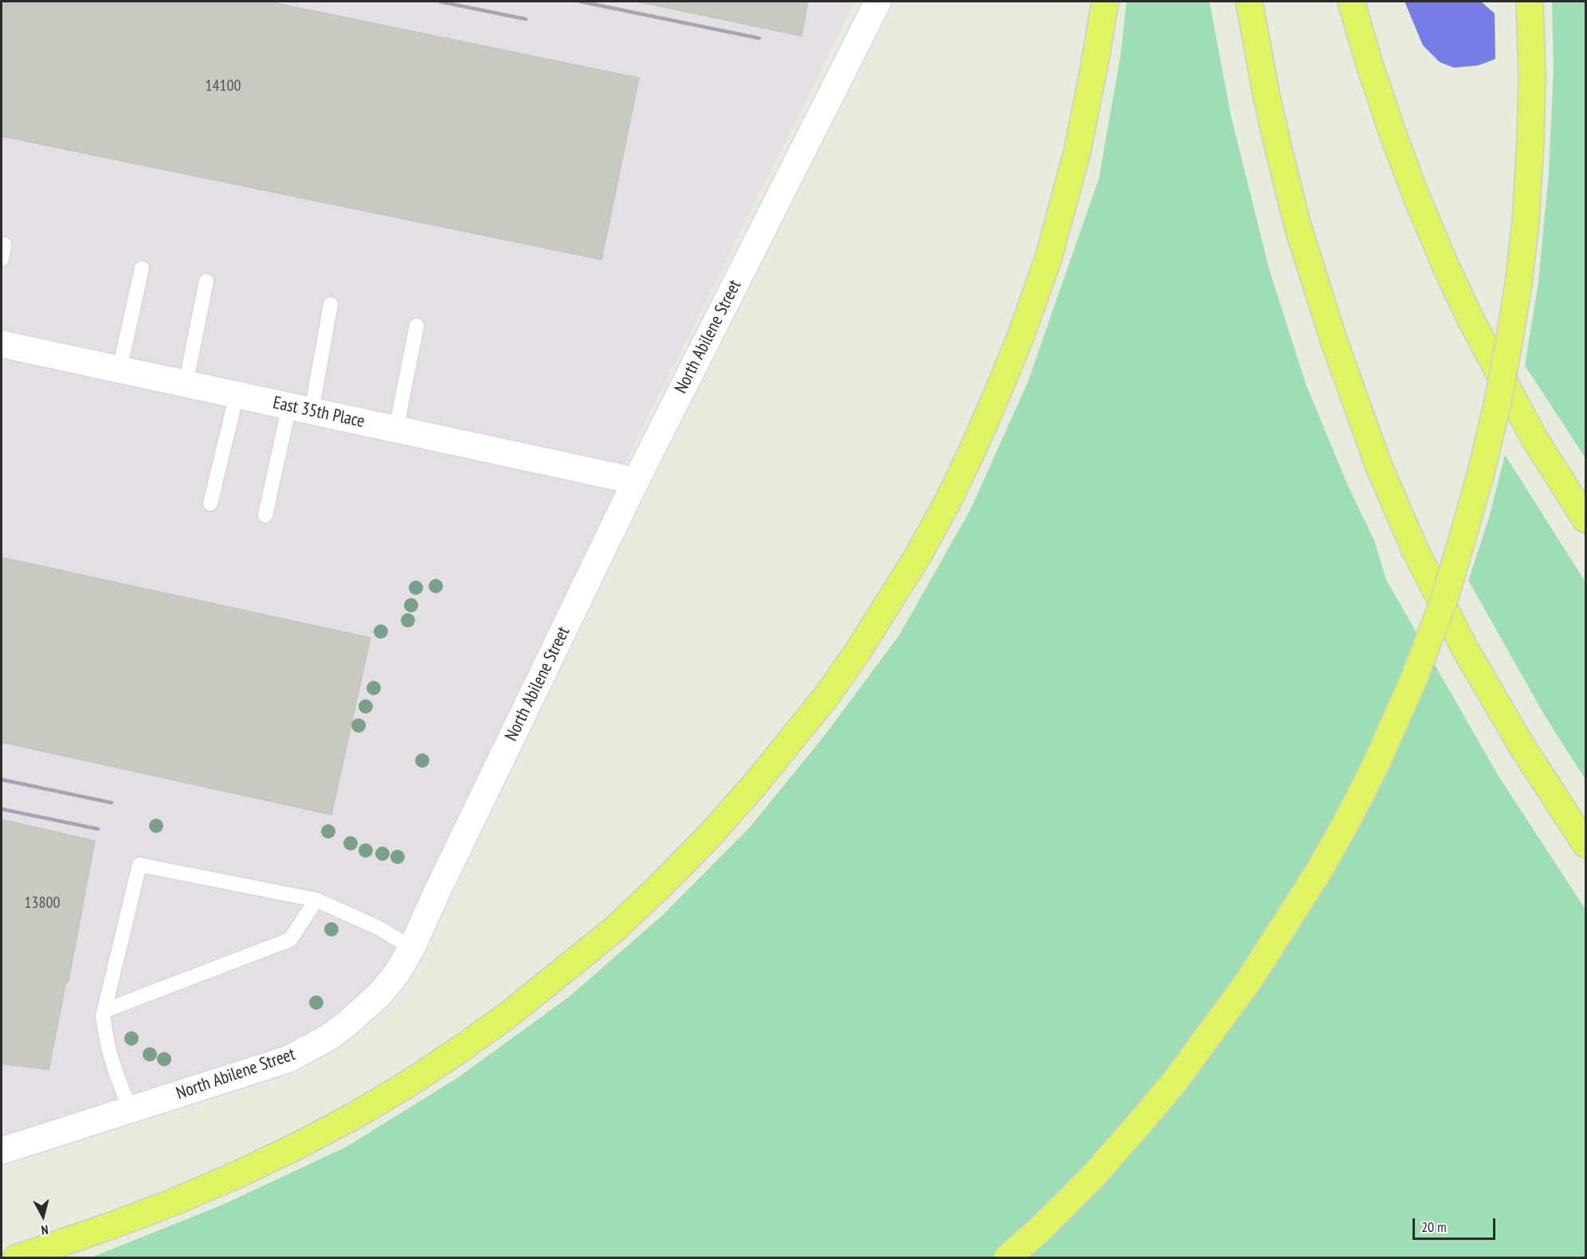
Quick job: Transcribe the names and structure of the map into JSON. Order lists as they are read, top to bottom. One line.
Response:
{"streets":{"street":["North Abilene Street","East 35th Place"]},"crossings":[["North Abilene Street","East 35th Place"]],"house_numbers":["14100","13800"],"scale_bar":"20 m","north":"bottom"}
